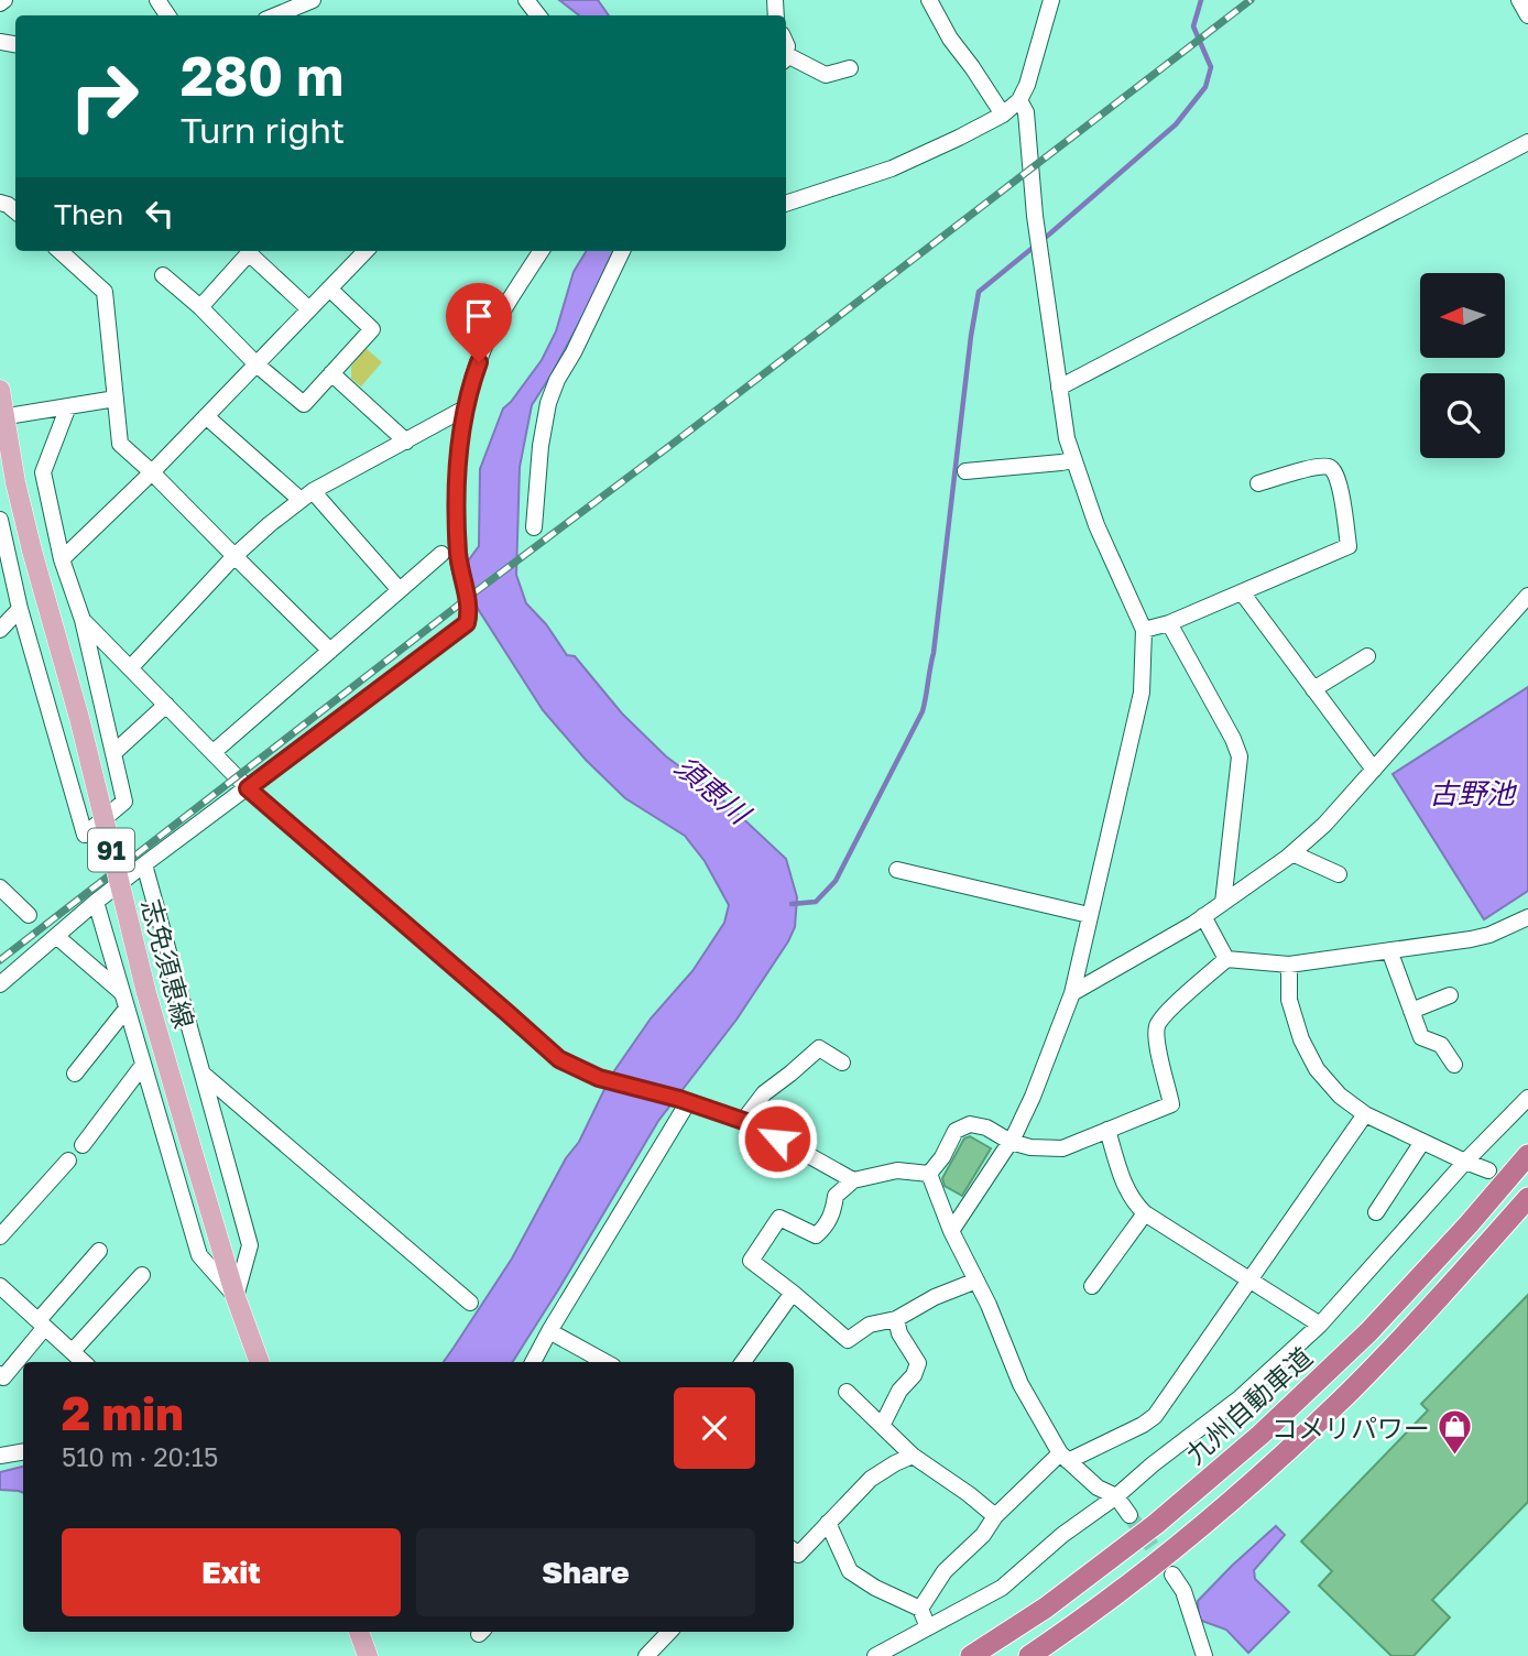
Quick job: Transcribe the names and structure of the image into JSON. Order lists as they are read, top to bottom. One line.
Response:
{"streets":{"highway":["九州自動車道"],"main road":["91","志免須恵線"]},"water":["須恵川","古野池"],"places":{"shop":["コメリパワー"]},"north":"left","page":{"turn":["280 m","Turn right"],"then":"Then","heading":["2 min","510 m · 20:15"],"buttons":["Exit","Share"]}}
